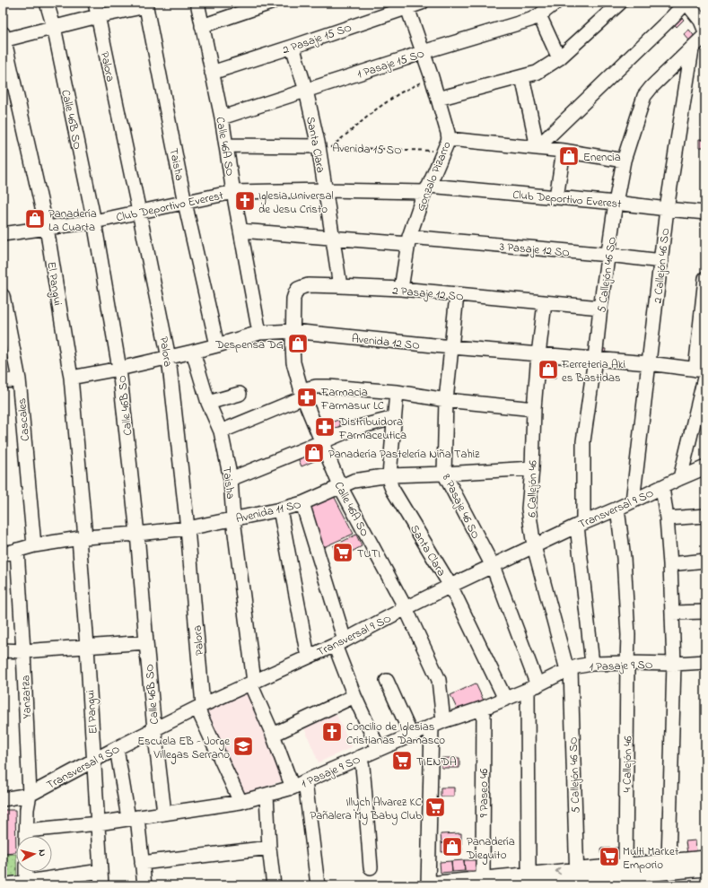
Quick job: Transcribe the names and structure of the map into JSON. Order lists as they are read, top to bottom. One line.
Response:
{"streets":{"street":["2 Pasaje 15 SO","1 Pasaje 15 SO","Palora","Calle 46B SO","Santa Clara","Calle 46A SO","Avenida 15 SO","Taisha","Gonzalo Pizarro","Club Deportivo Everest","3 Pasaje 12 SO","2 Callejón 46 SO","5 Callejón 46 SO","El Pangui","2 Pasaje 12 SO","Avenida 12 SO","Cascales","6 Callejón 46","8 Pasaje 46 SO","Transversal 9 SO","Avenida 11 SO","1 Pasaje 9 SO","Yanzatza","4 Callejón 46","9 Paseo 46"]},"crossings":[["2 Pasaje 15 SO","Santa Clara"],["2 Pasaje 15 SO","Calle 46A SO"],["2 Pasaje 15 SO","Gonzalo Pizarro"],["1 Pasaje 15 SO","Santa Clara"],["1 Pasaje 15 SO","Calle 46A SO"],["1 Pasaje 15 SO","Gonzalo Pizarro"],["Palora","Club Deportivo Everest"],["Palora","Avenida 12 SO"],["Palora","Transversal 9 SO"],["Palora","Avenida 11 SO"],["Palora","1 Pasaje 9 SO"],["Calle 46B SO","Club Deportivo Everest"],["Calle 46B SO","Avenida 12 SO"],["Calle 46B SO","Transversal 9 SO"],["Calle 46B SO","Avenida 11 SO"],["Calle 46B SO","1 Pasaje 9 SO"],["Santa Clara","Avenida 15 SO"],["Santa Clara","Club Deportivo Everest"],["Santa Clara","3 Pasaje 12 SO"],["Santa Clara","2 Pasaje 12 SO"],["Santa Clara","Transversal 9 SO"],["Santa Clara","Avenida 11 SO"],["Santa Clara","1 Pasaje 9 SO"],["Calle 46A SO","Avenida 15 SO"],["Calle 46A SO","Club Deportivo Everest"],["Calle 46A SO","3 Pasaje 12 SO"],["Calle 46A SO","2 Pasaje 12 SO"],["Calle 46A SO","Avenida 12 SO"],["Calle 46A SO","Transversal 9 SO"],["Calle 46A SO","Avenida 11 SO"],["Calle 46A SO","1 Pasaje 9 SO"],["Avenida 15 SO","Gonzalo Pizarro"],["Taisha","Club Deportivo Everest"],["Taisha","Avenida 12 SO"],["Taisha","Transversal 9 SO"],["Taisha","Avenida 11 SO"],["Taisha","1 Pasaje 9 SO"],["Gonzalo Pizarro","Club Deportivo Everest"],["Gonzalo Pizarro","3 Pasaje 12 SO"],["Gonzalo Pizarro","2 Pasaje 12 SO"],["Club Deportivo Everest","2 Callejón 46 SO"],["Club Deportivo Everest","5 Callejón 46 SO"],["Club Deportivo Everest","El Pangui"],["3 Pasaje 12 SO","2 Callejón 46 SO"],["3 Pasaje 12 SO","5 Callejón 46 SO"],["2 Callejón 46 SO","5 Callejón 46 SO"],["2 Callejón 46 SO","Avenida 12 SO"],["2 Callejón 46 SO","Transversal 9 SO"],["5 Callejón 46 SO","2 Pasaje 12 SO"],["5 Callejón 46 SO","Avenida 12 SO"],["5 Callejón 46 SO","6 Callejón 46"],["5 Callejón 46 SO","Transversal 9 SO"],["5 Callejón 46 SO","1 Pasaje 9 SO"],["El Pangui","Avenida 12 SO"],["El Pangui","Transversal 9 SO"],["El Pangui","Avenida 11 SO"],["El Pangui","1 Pasaje 9 SO"],["2 Pasaje 12 SO","Avenida 12 SO"],["2 Pasaje 12 SO","6 Callejón 46"],["2 Pasaje 12 SO","8 Pasaje 46 SO"],["Avenida 12 SO","6 Callejón 46"],["Avenida 12 SO","8 Pasaje 46 SO"],["Cascales","Avenida 11 SO"],["6 Callejón 46","Transversal 9 SO"],["6 Callejón 46","Avenida 11 SO"],["6 Callejón 46","1 Pasaje 9 SO"],["8 Pasaje 46 SO","Transversal 9 SO"],["8 Pasaje 46 SO","Avenida 11 SO"],["8 Pasaje 46 SO","1 Pasaje 9 SO"],["Transversal 9 SO","Yanzatza"],["Transversal 9 SO","4 Callejón 46"],["Avenida 11 SO","Yanzatza"],["1 Pasaje 9 SO","4 Callejón 46"],["1 Pasaje 9 SO","9 Paseo 46"]],"places":{"shop":["Enencia","Panadería La Cuarta","Despensa DG","Ferreteria Aki es Bastidas","Panadería Pastelería Niña Tahiz","Panadería Dieguito"],"church":["Iglesia Universal de Jesu Cristo","Concilio de Iglesias Cristianas Damasco"],"pharmacy":["Farmacia Farmasur LC","Distribuidora Farmaceutica"],"supermarket":["TUTI","TIENDA","Illych Alvarez KC Pañalera My Baby Club","Multi Market Emporio"],"school or university":["Escuela EB - Jorge Villegas Serrano"]},"north":"right"}
